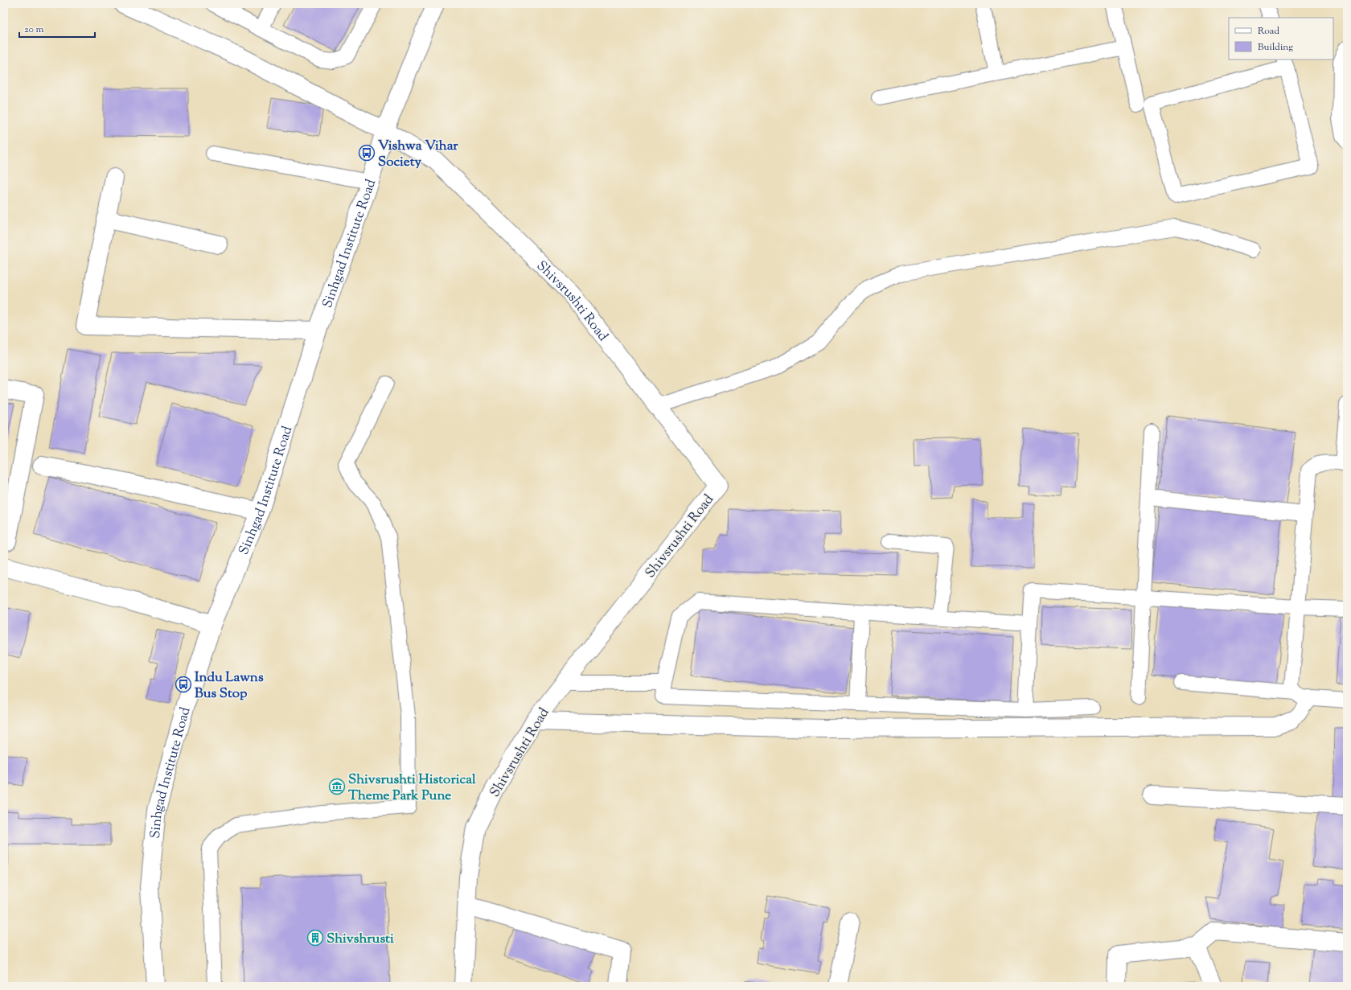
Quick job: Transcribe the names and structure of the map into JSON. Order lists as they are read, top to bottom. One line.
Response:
{"streets":{"street":["Sinhgad Institute Road","Shivsrushti Road"]},"crossings":[["Sinhgad Institute Road","Shivsrushti Road"]],"places":{"bus stop":["Vishwa Vihar Society","Indu Lawns Bus Stop"],"museum":["Shivsrushti Historical Theme Park Pune"],"building":["Shivshrusti"]},"legend":["Road","Building"],"scale_bar":"20 m"}
